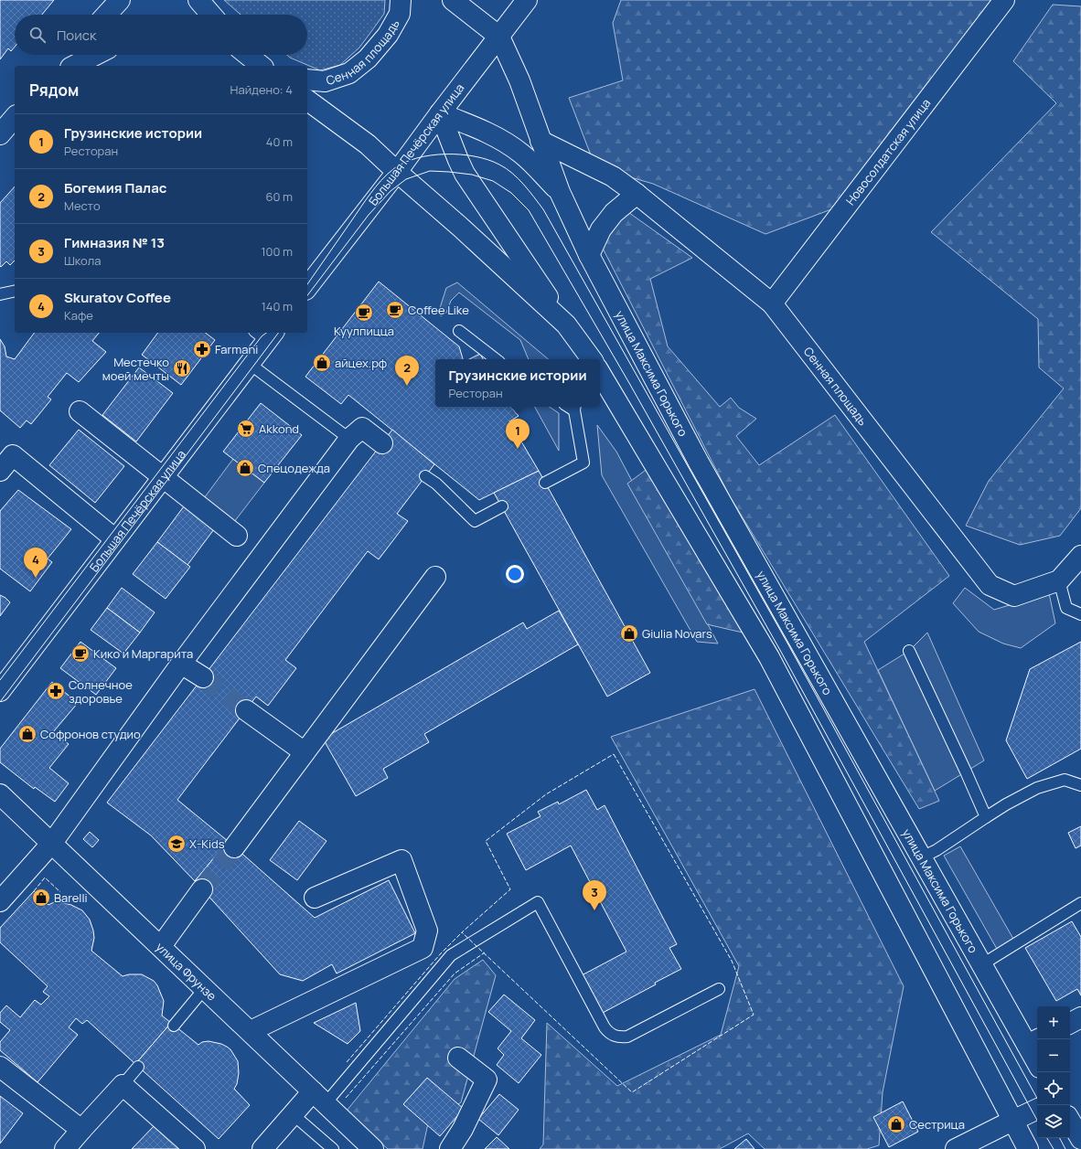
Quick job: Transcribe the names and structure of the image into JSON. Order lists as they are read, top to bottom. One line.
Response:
{"streets":{"street":["Сенная площадь","Большая Печёрская улица","Новосолдатская улица","улица Максима Горького","улица Фрунзе"]},"crossings":[["Сенная площадь","Новосолдатская улица"],["Сенная площадь","улица Максима Горького"],["Большая Печёрская улица","улица Максима Горького"]],"places":{"cafe":["Coffee Like","Куулпицца","Кико и Маргарита"],"pharmacy":["Farmani","Солнечное здоровье"],"shop":["айцех.рф","Спецодежда","Giulia Novars","Софронов студио","Barelli","Сестрица"],"restaurant":["Местечко моей мечты"],"supermarket":["Akkond"],"school or university":["X-Kids"]},"page":{"search":"Поиск","heading":["Рядом","Найдено: 4"],"list":[{"mark":"1","name":"Грузинские истории","note":"Ресторан","value":"40 m"},{"mark":"2","name":"Богемия Палас","note":"Место","value":"60 m"},{"mark":"3","name":"Гимназия № 13","note":"Школа","value":"100 m"},{"mark":"4","name":"Skuratov Coffee","note":"Кафе","value":"140 m"}],"pins":["2","1","4","3"],"popup":["Грузинские истории","Ресторан"],"map_buttons":["+","−"]}}
